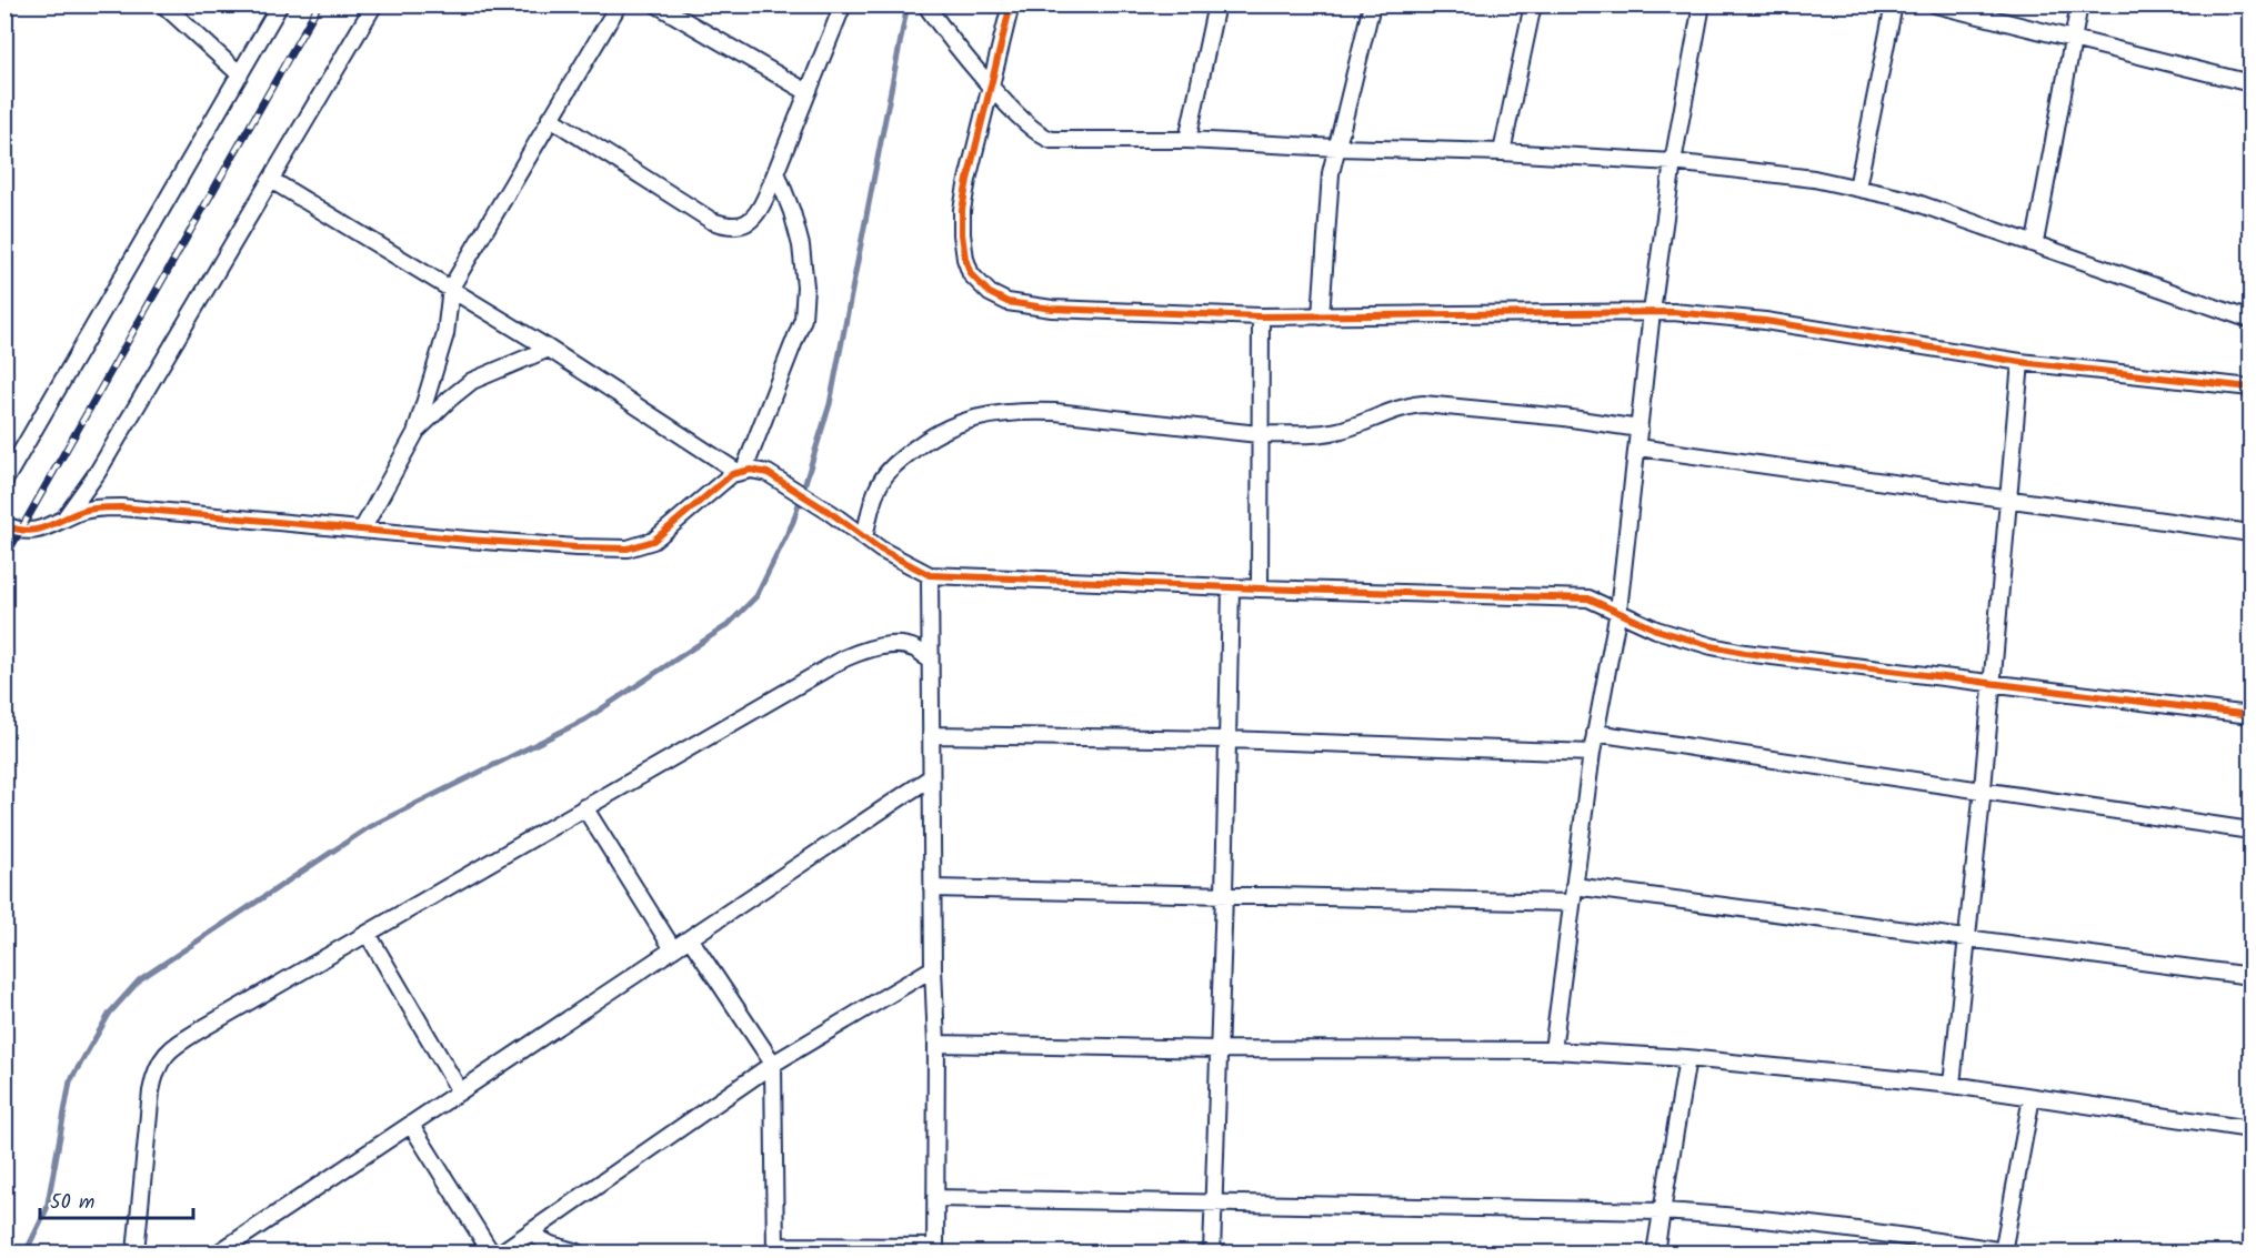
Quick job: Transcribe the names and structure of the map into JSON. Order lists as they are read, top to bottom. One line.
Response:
{"scale_bar":"50 m"}
